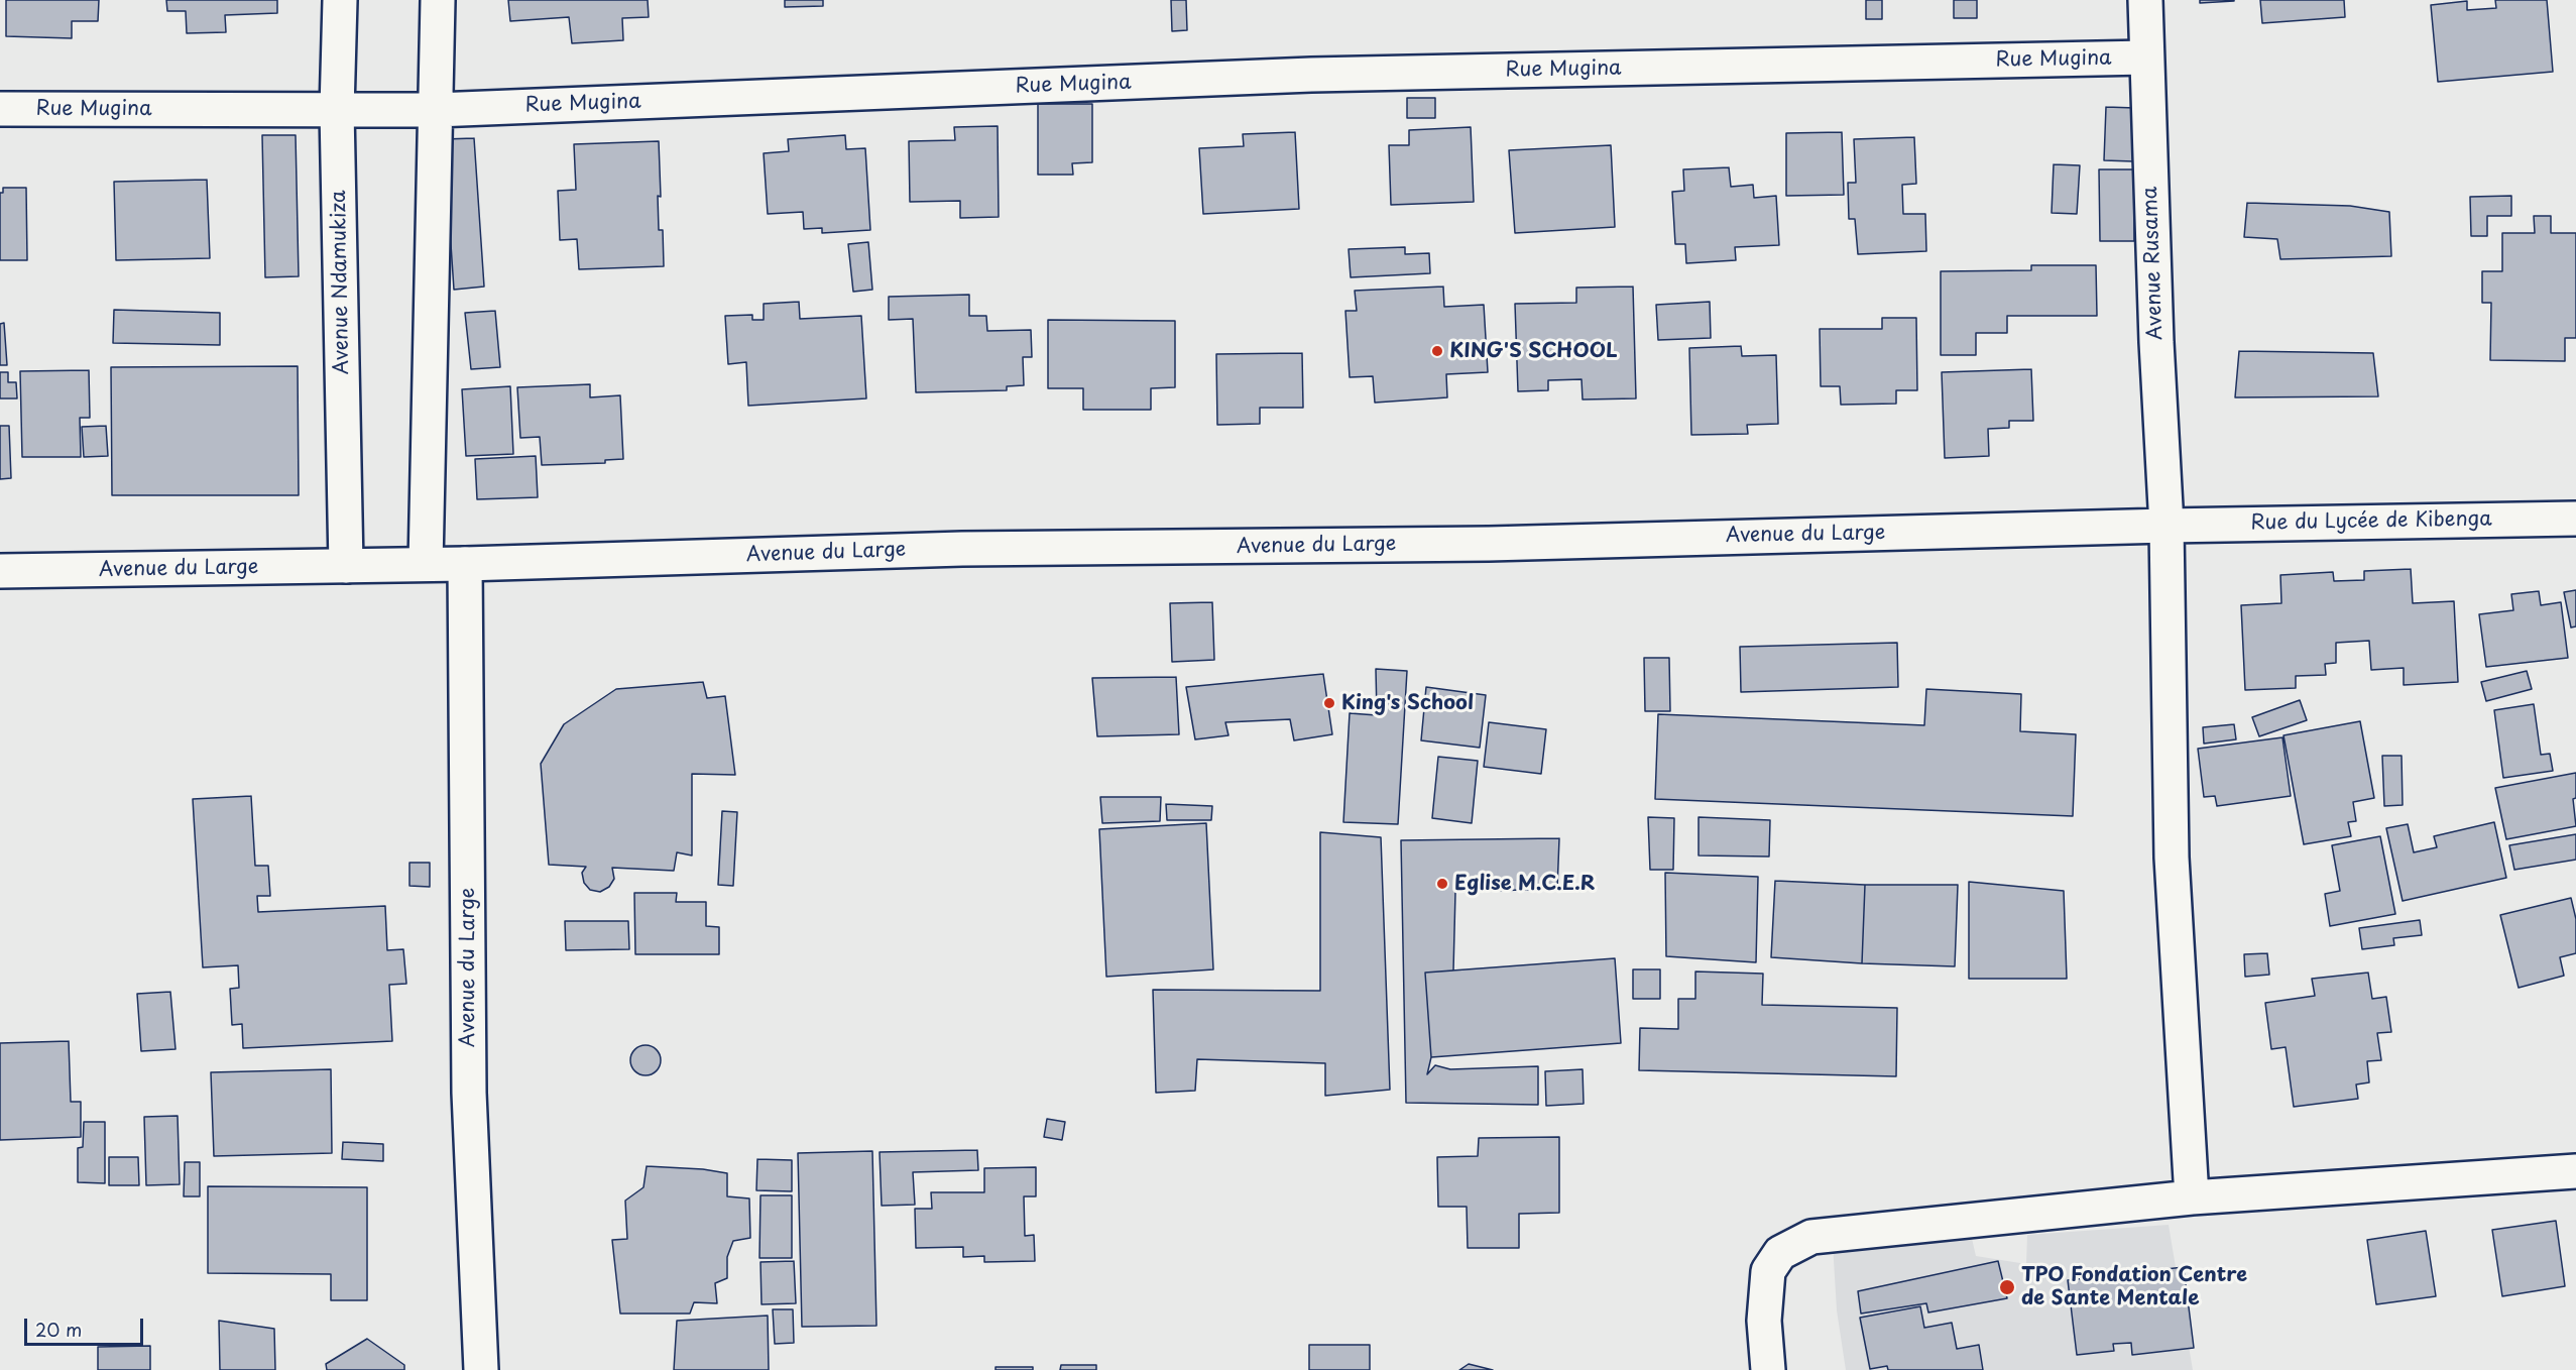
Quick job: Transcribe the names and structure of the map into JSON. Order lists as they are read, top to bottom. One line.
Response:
{"streets":{"street":["Rue Mugina","Avenue Rusama","Avenue Ndamukiza","Rue du Lycée de Kibenga","Avenue du Large"]},"crossings":[["Rue Mugina","Avenue Rusama"],["Rue Mugina","Avenue Ndamukiza"],["Avenue Rusama","Rue du Lycée de Kibenga"],["Avenue Rusama","Avenue du Large"],["Avenue Ndamukiza","Avenue du Large"],["Rue du Lycée de Kibenga","Avenue du Large"]],"places":["KING'S SCHOOL","King's School","Eglise M.C.E.R","TPO Fondation Centre de Sante Mentale"],"scale_bar":"20 m"}
